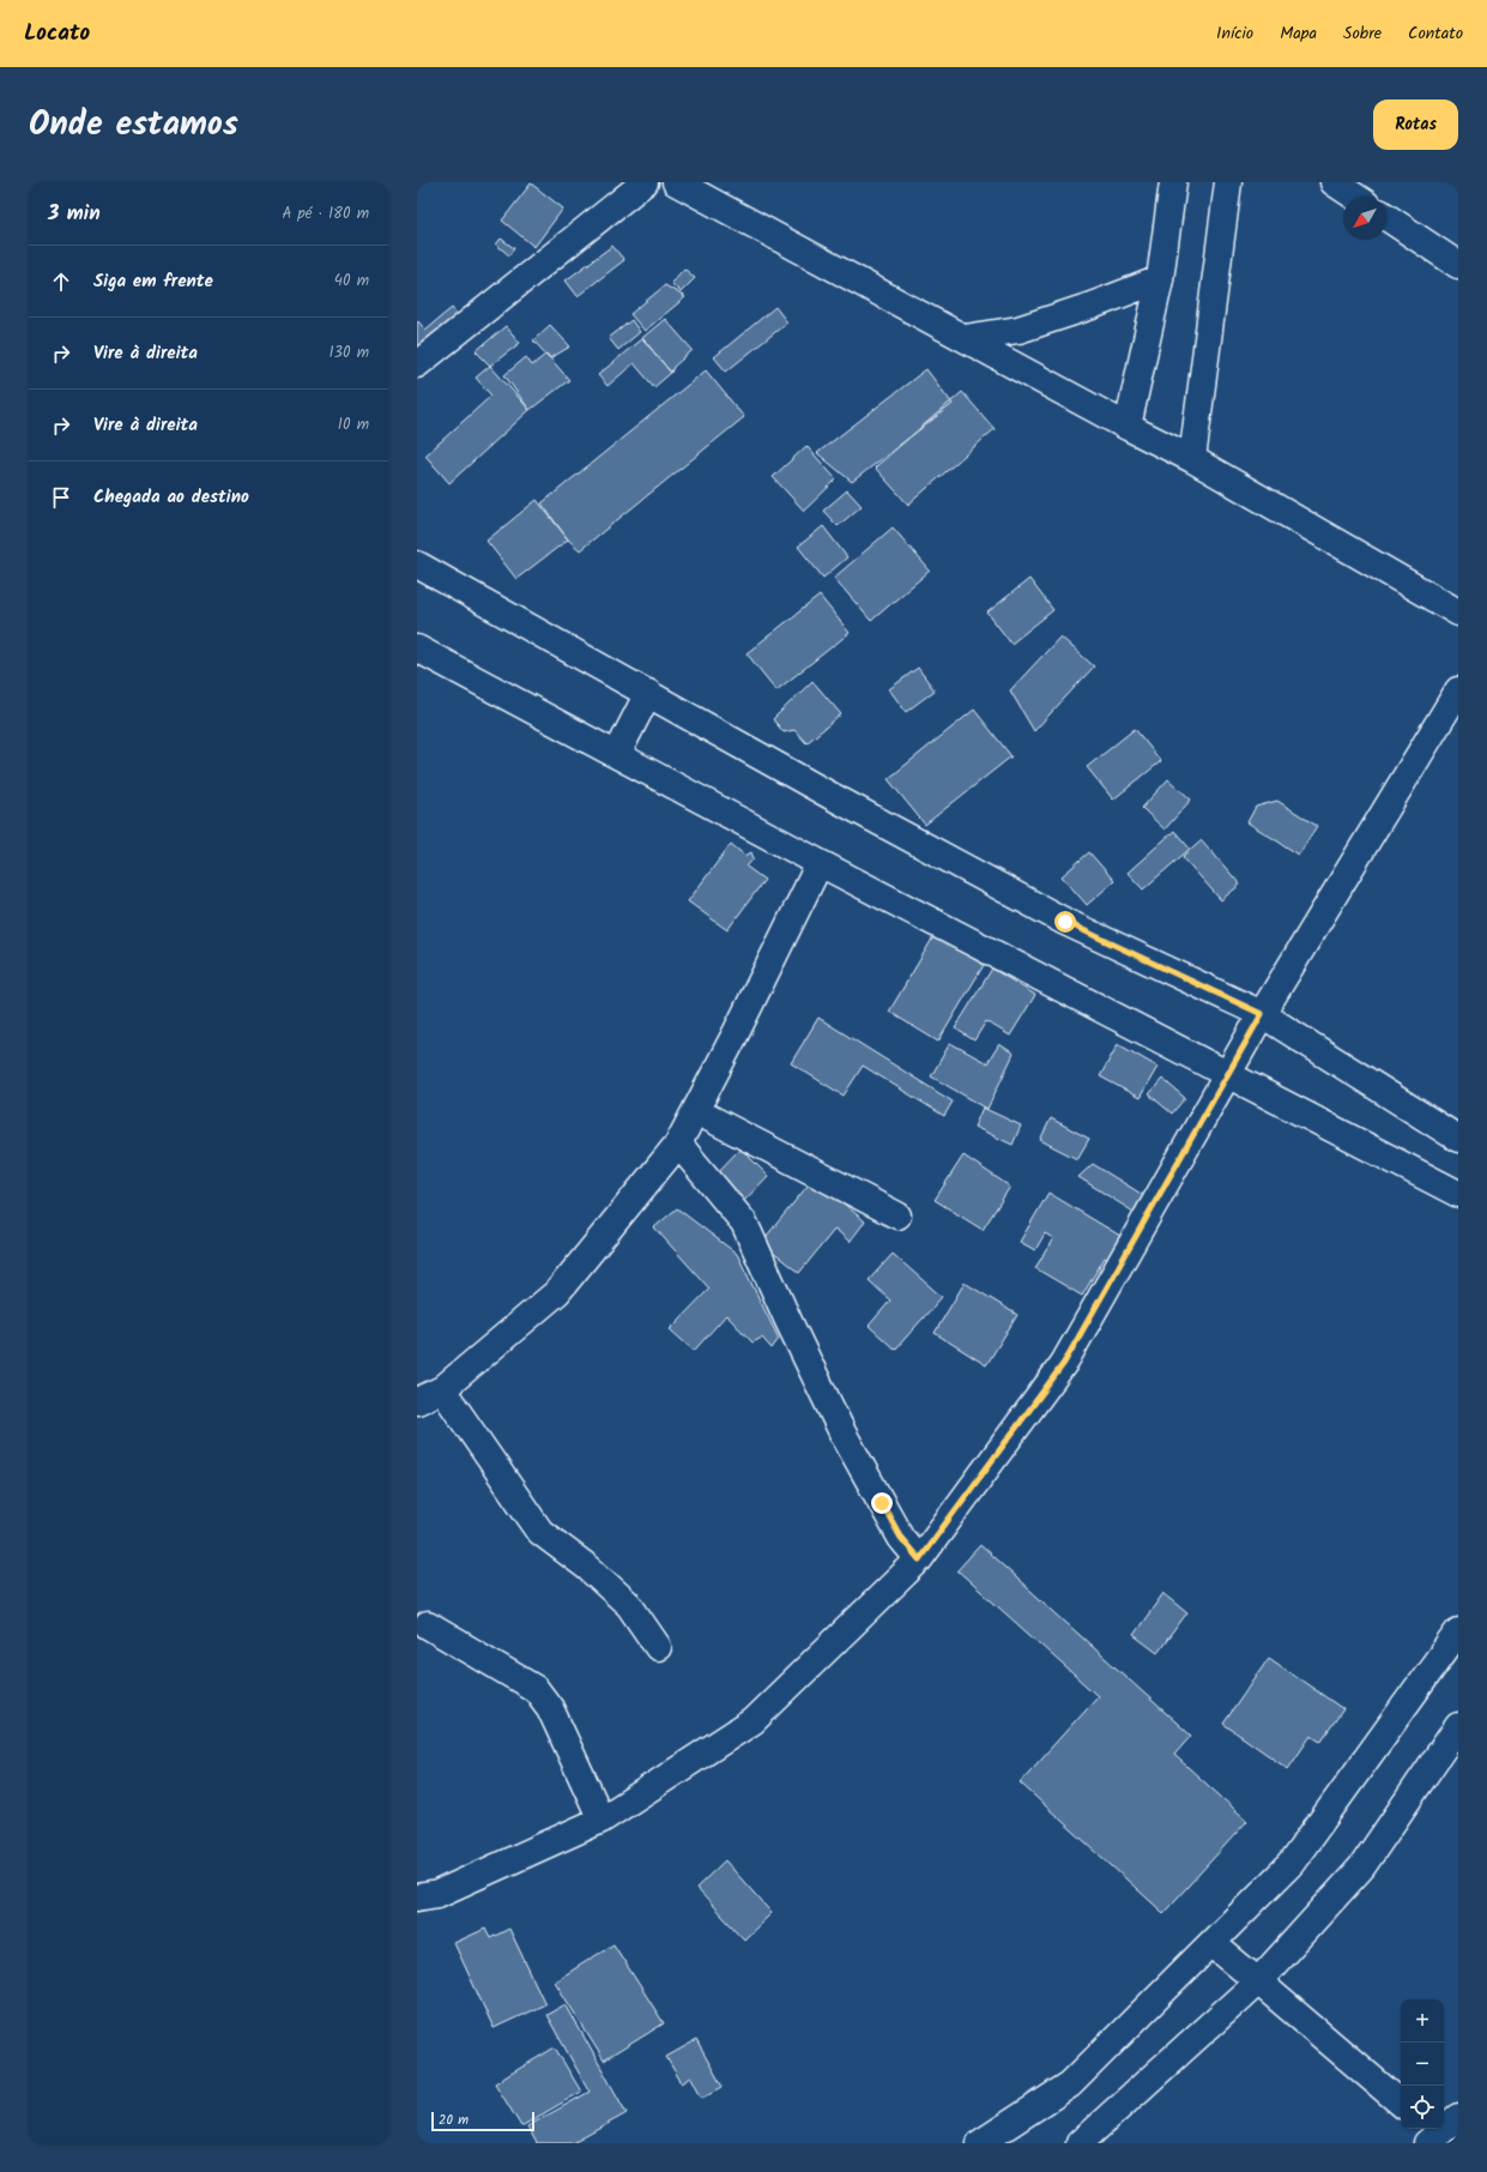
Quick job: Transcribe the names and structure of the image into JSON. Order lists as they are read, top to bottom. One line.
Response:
{"scale_bar":"20 m","north":"bottom left","page":{"header":"Locato","nav":["Início","Mapa","Sobre","Contato"],"title":"Onde estamos","buttons":"Rotas","heading":["3 min","A pé · 180 m"],"list":[["Siga em frente","40 m"],["Vire à direita","130 m"],["Vire à direita","10 m"],"Chegada ao destino"],"map_buttons":["+","−"],"scale":"20 m"}}
